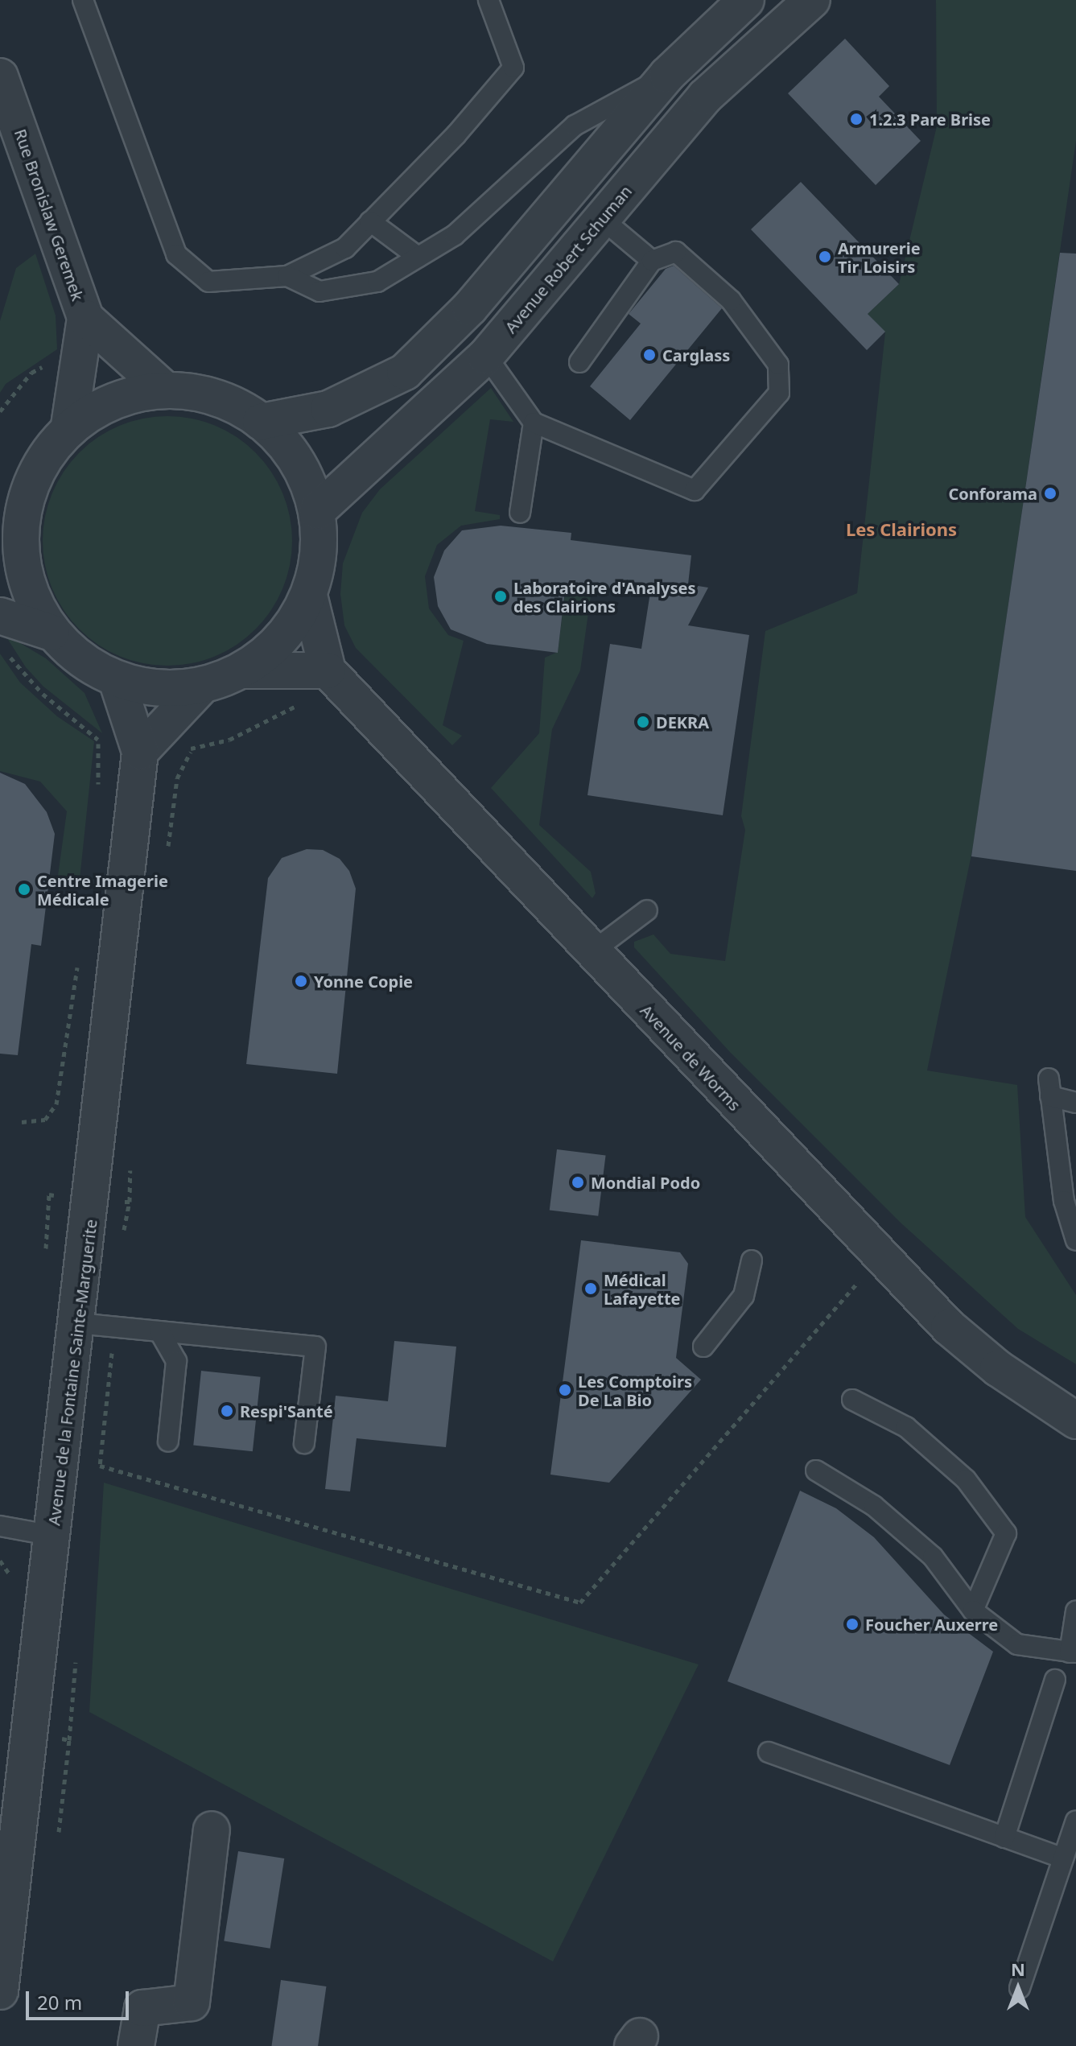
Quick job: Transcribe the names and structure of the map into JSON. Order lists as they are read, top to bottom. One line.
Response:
{"streets":{"street":["Rue Bronislaw Geremek","Avenue Robert Schuman","Avenue de Worms","Avenue de la Fontaine Sainte-Marguerite"]},"districts":["Les Clairions"],"places":["1.2.3 Pare Brise","Armurerie Tir Loisirs","Carglass","Conforama","Laboratoire d'Analyses des Clairions","DEKRA","Centre Imagerie Médicale","Yonne Copie","Mondial Podo","Médical Lafayette","Les Comptoirs De La Bio","Respi'Santé","Foucher Auxerre"],"scale_bar":"20 m","north":"top"}
